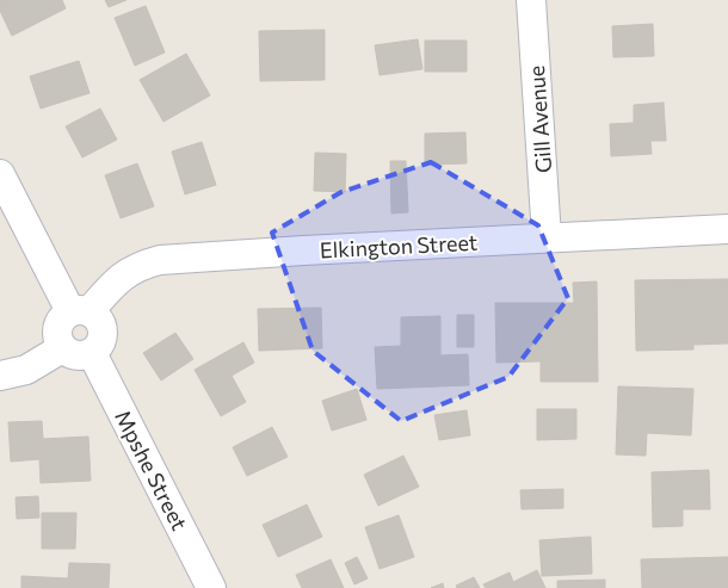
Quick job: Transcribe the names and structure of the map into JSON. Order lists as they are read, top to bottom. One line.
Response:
{"streets":{"street":["Gill Avenue","Elkington Street","Mpshe Street"]},"crossings":[["Gill Avenue","Elkington Street"],["Elkington Street","Mpshe Street"]]}
